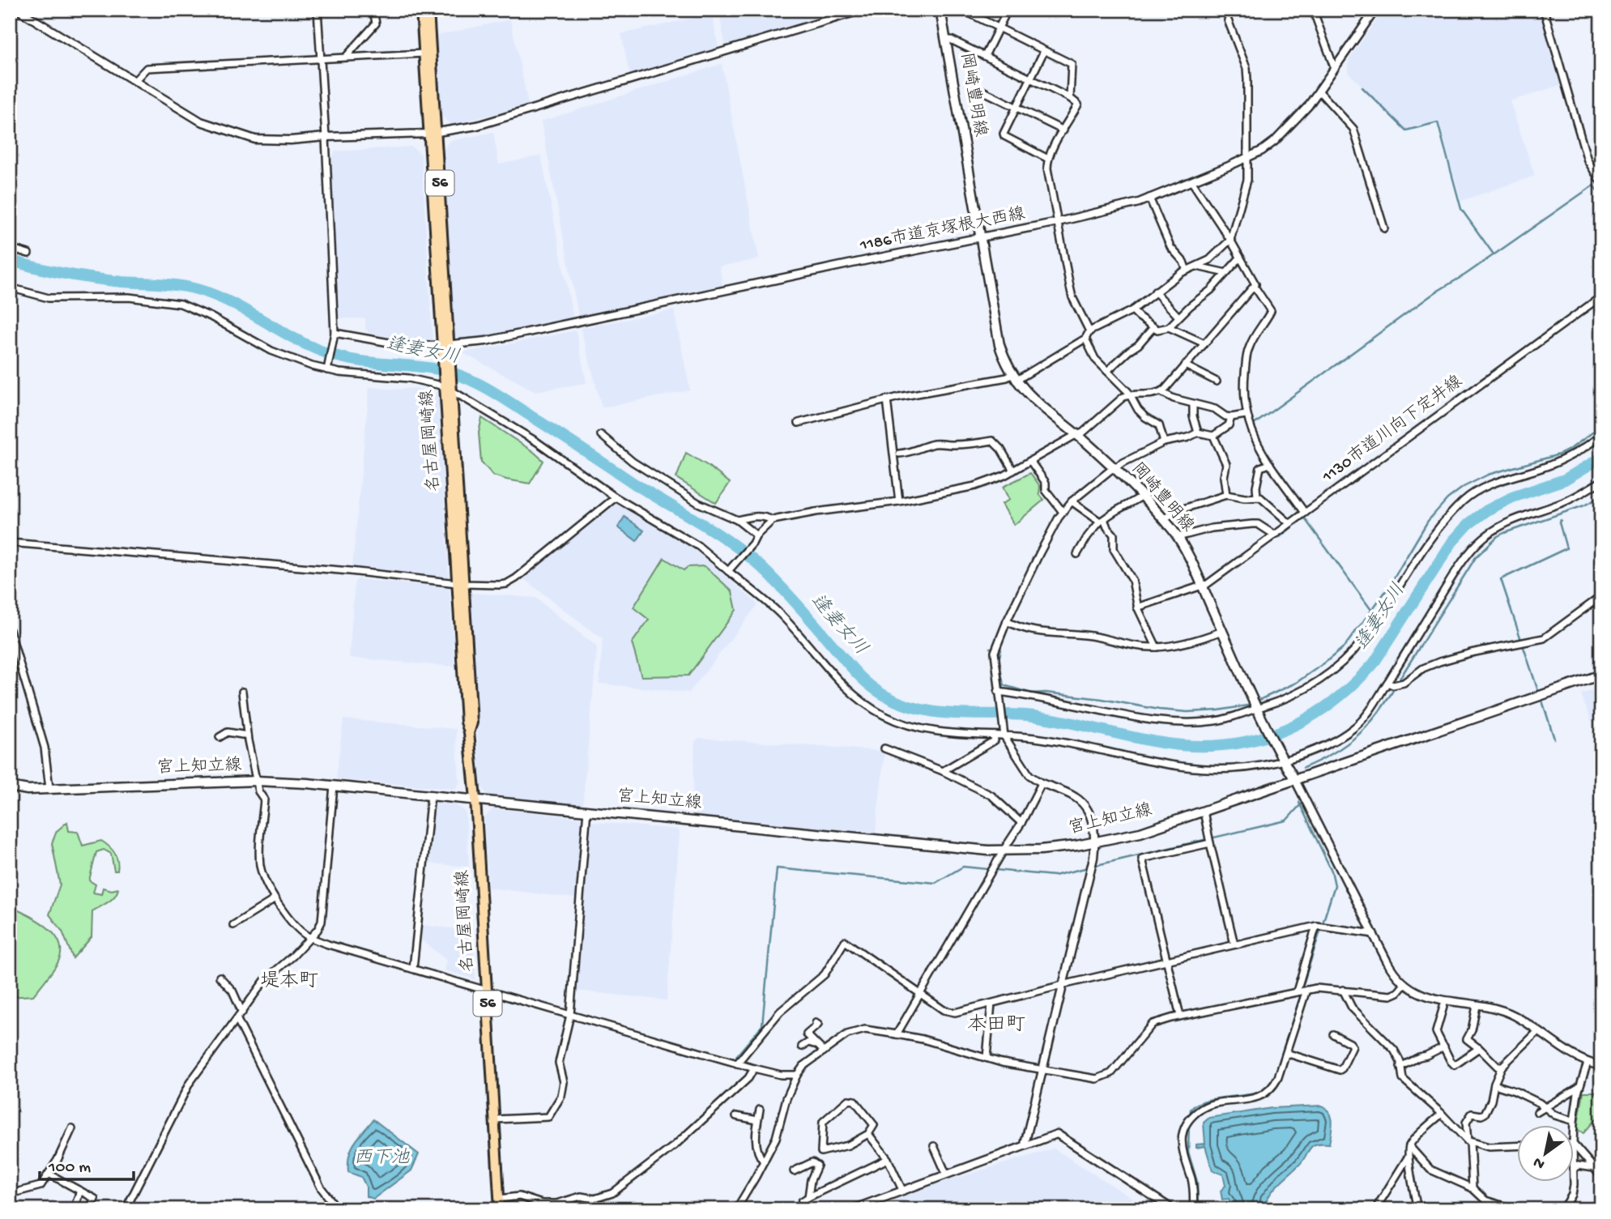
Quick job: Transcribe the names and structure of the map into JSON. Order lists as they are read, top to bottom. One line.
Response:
{"streets":{"main road":["岡崎豊明線","56","名古屋岡崎線","宮上知立線"],"street":["1186市道京塚根大西線","1130市道川向下定井線"]},"crossings":[["岡崎豊明線","1186市道京塚根大西線"],["岡崎豊明線","1130市道川向下定井線"],["岡崎豊明線","宮上知立線"],["1186市道京塚根大西線","名古屋岡崎線"],["名古屋岡崎線","宮上知立線"]],"districts":["堤本町","本田町"],"water":["逢妻女川","西下池"],"scale_bar":"100 m","north":"bottom left"}
